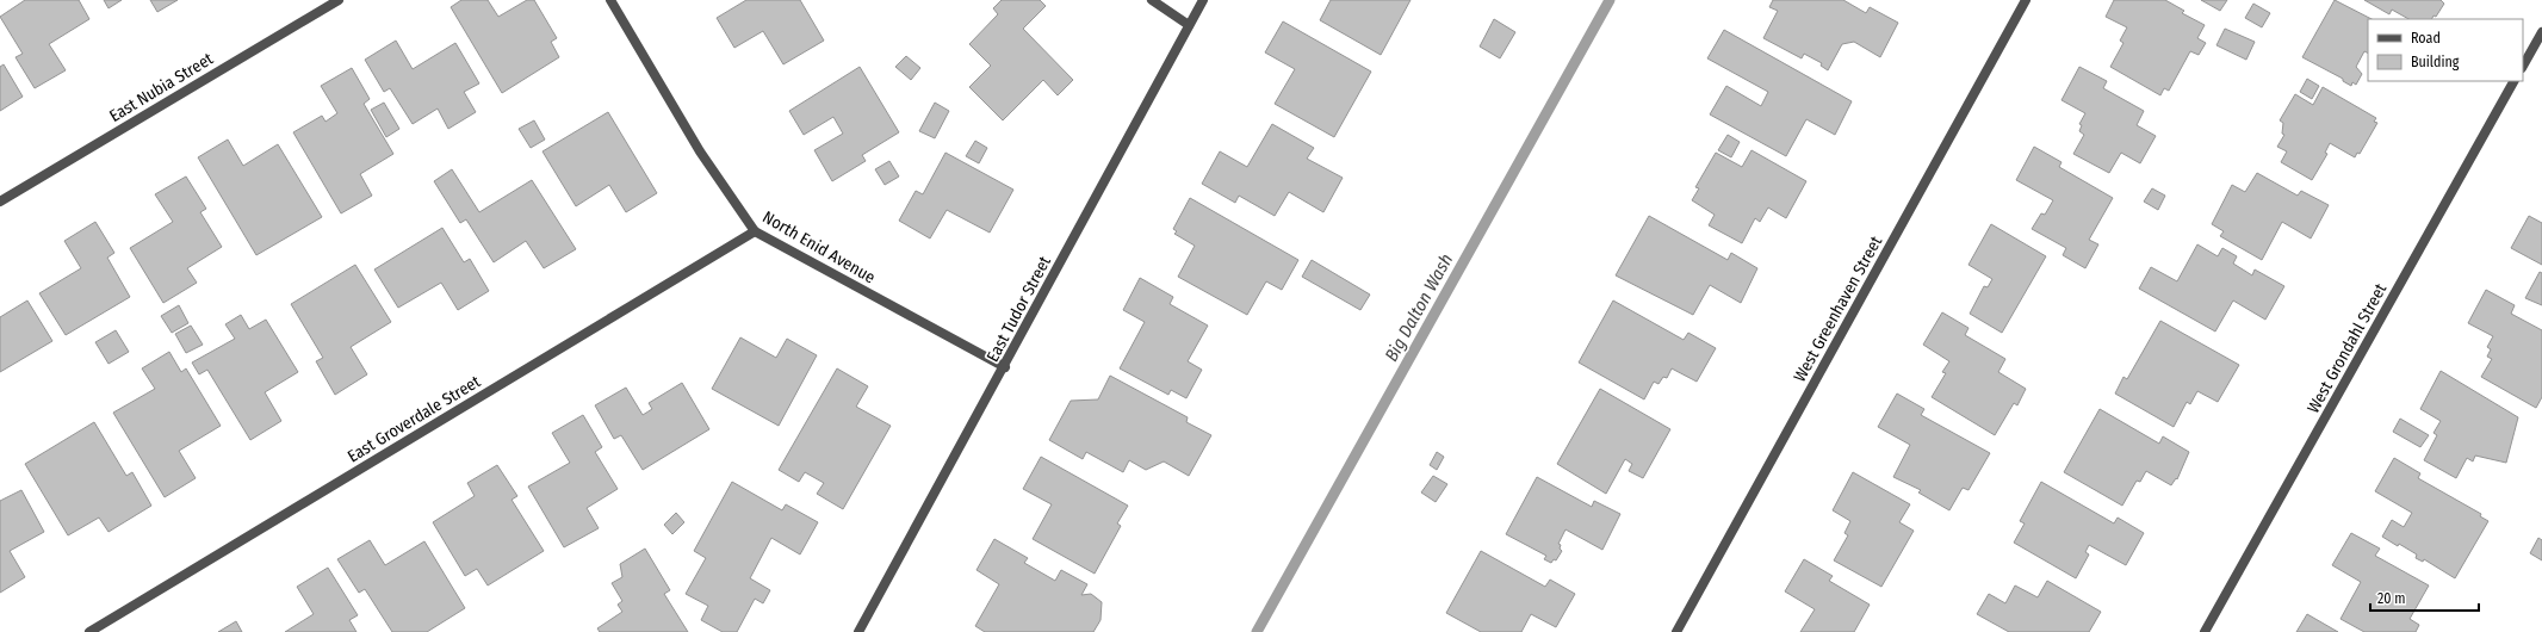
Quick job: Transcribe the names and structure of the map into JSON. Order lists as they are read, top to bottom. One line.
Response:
{"streets":{"street":["East Nubia Street","North Enid Avenue","East Tudor Street","West Greenhaven Street","West Grondahl Street","East Groverdale Street"]},"crossings":[["North Enid Avenue","East Tudor Street"],["North Enid Avenue","East Groverdale Street"]],"water":["Big Dalton Wash"],"legend":["Road","Building"],"scale_bar":"20 m"}
